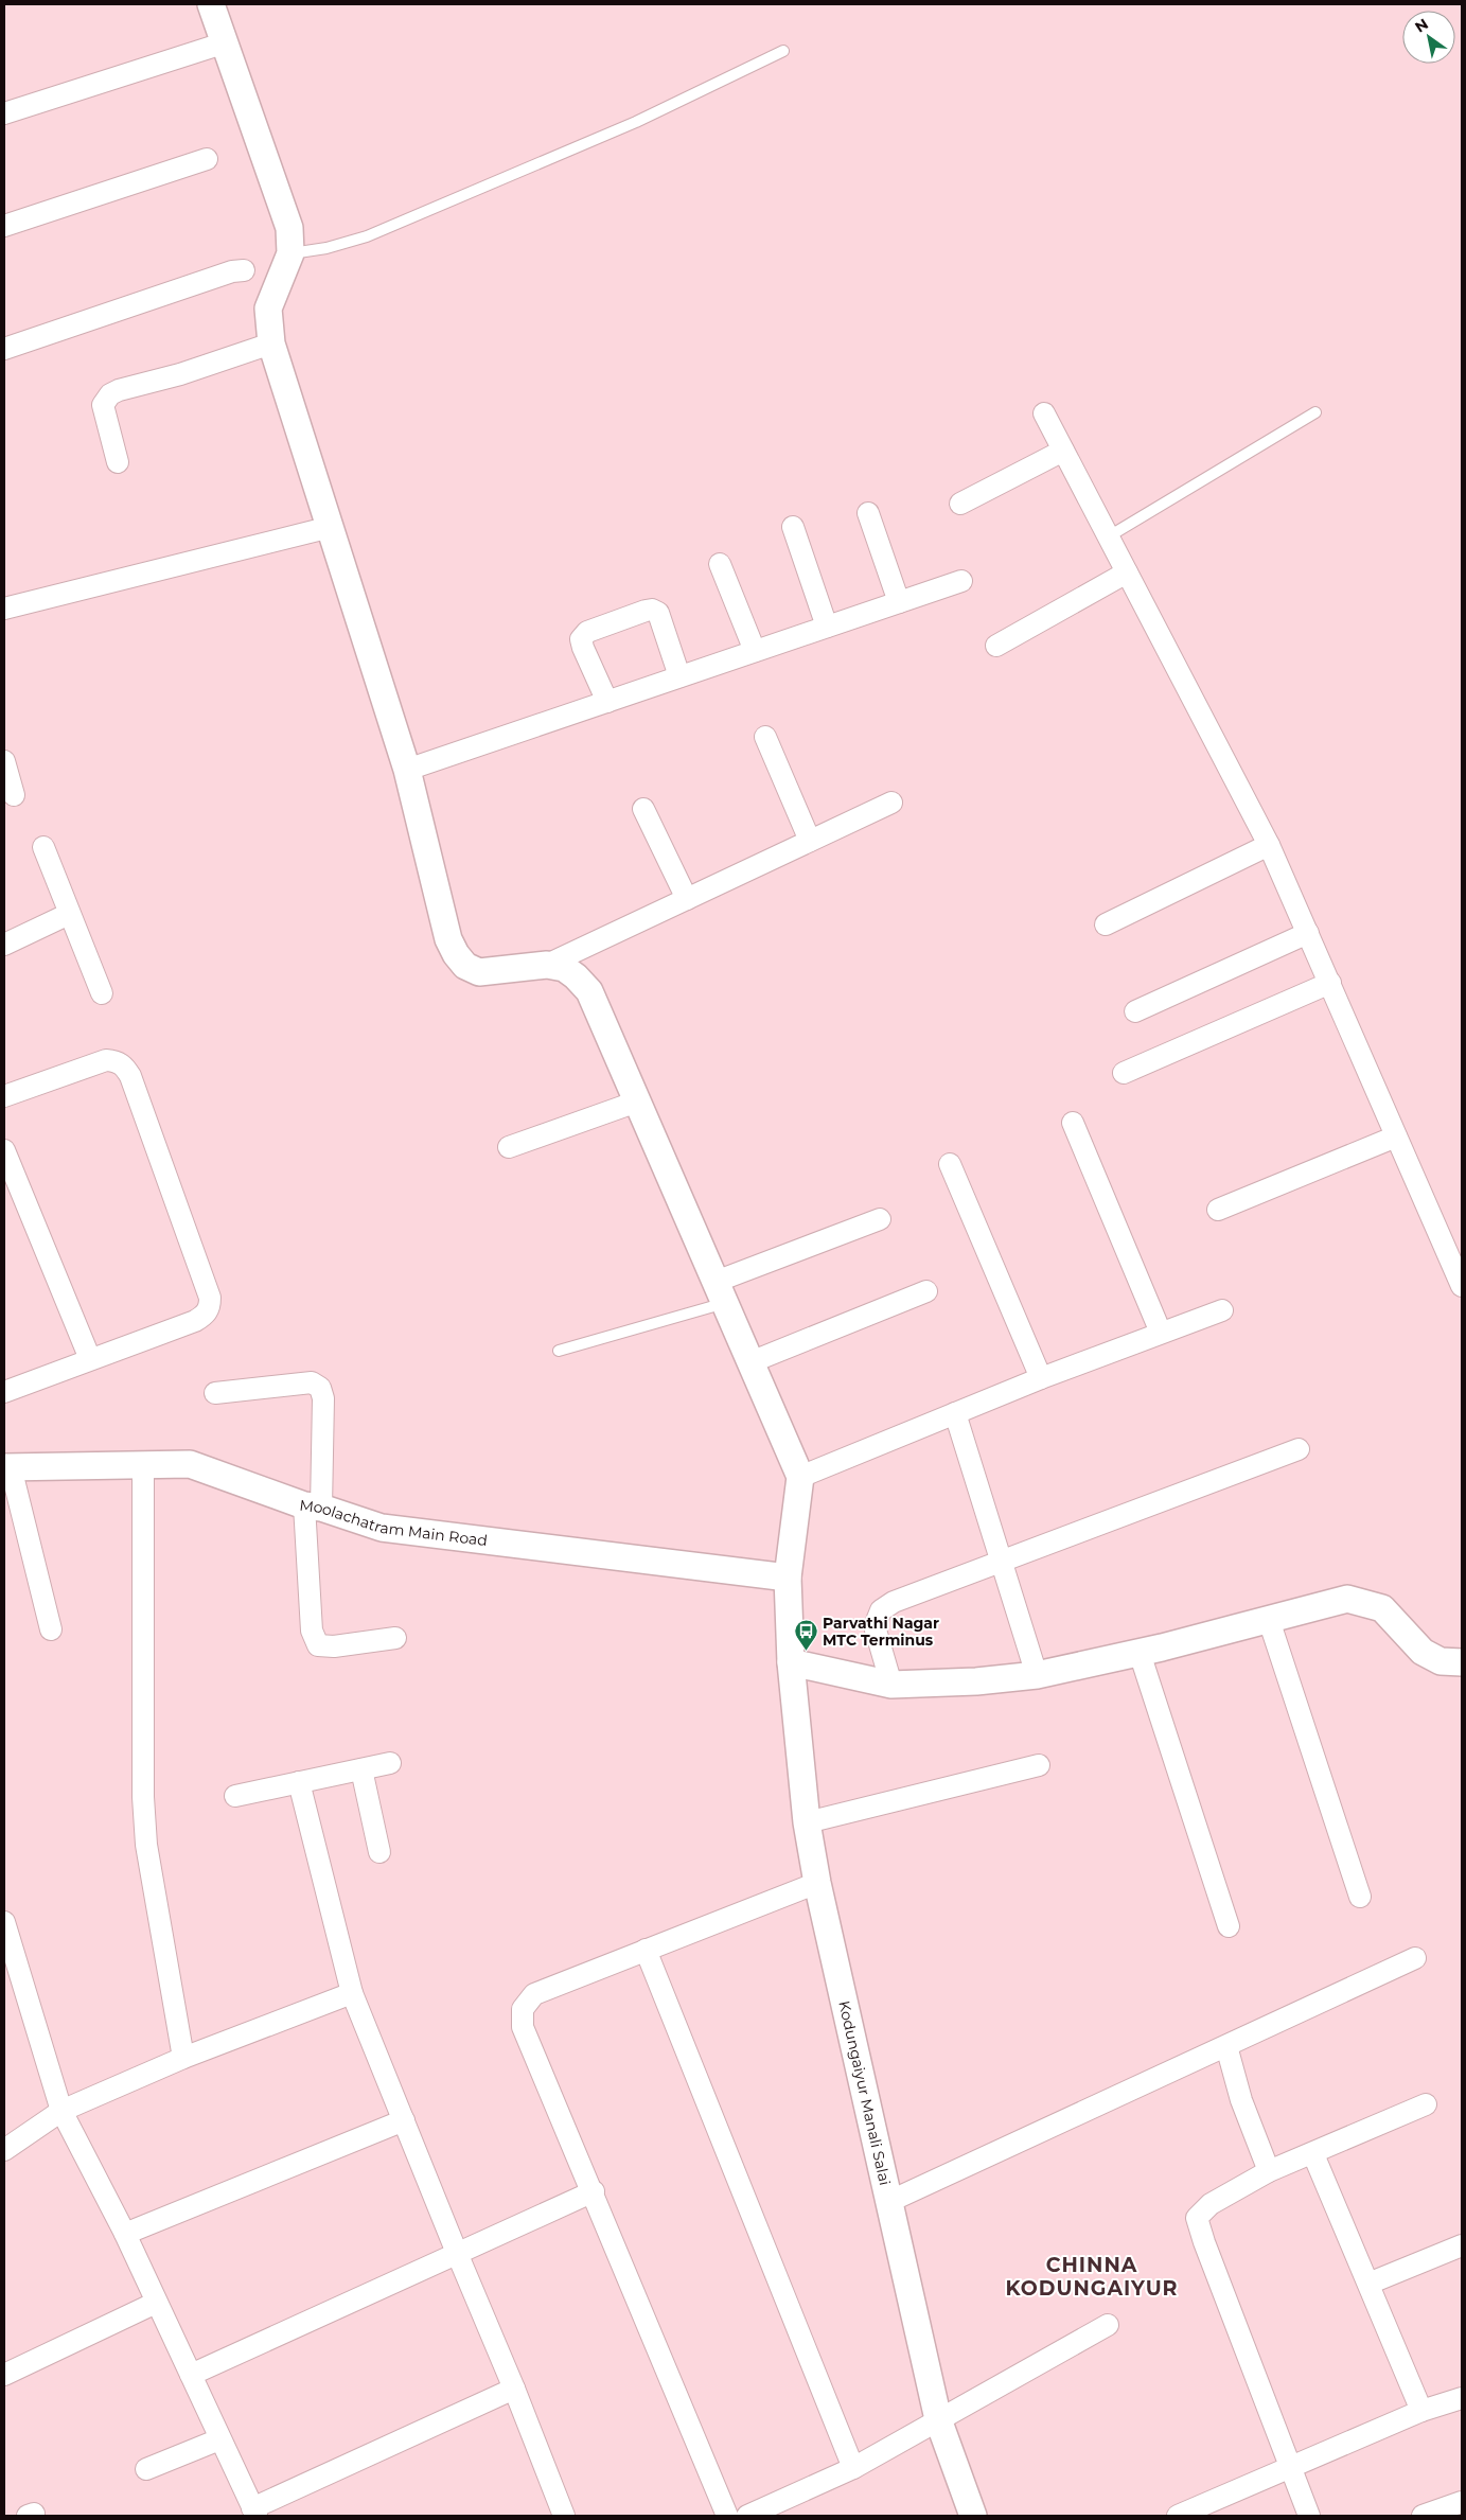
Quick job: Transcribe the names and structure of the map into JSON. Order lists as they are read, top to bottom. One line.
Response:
{"streets":{"street":["Moolachatram Main Road","Kodungaiyur Manali Salai"]},"crossings":[["Moolachatram Main Road","Kodungaiyur Manali Salai"]],"districts":["CHINNA KODUNGAIYUR"],"places":{"bus stop":["Parvathi Nagar MTC Terminus"]},"north":"top left"}
